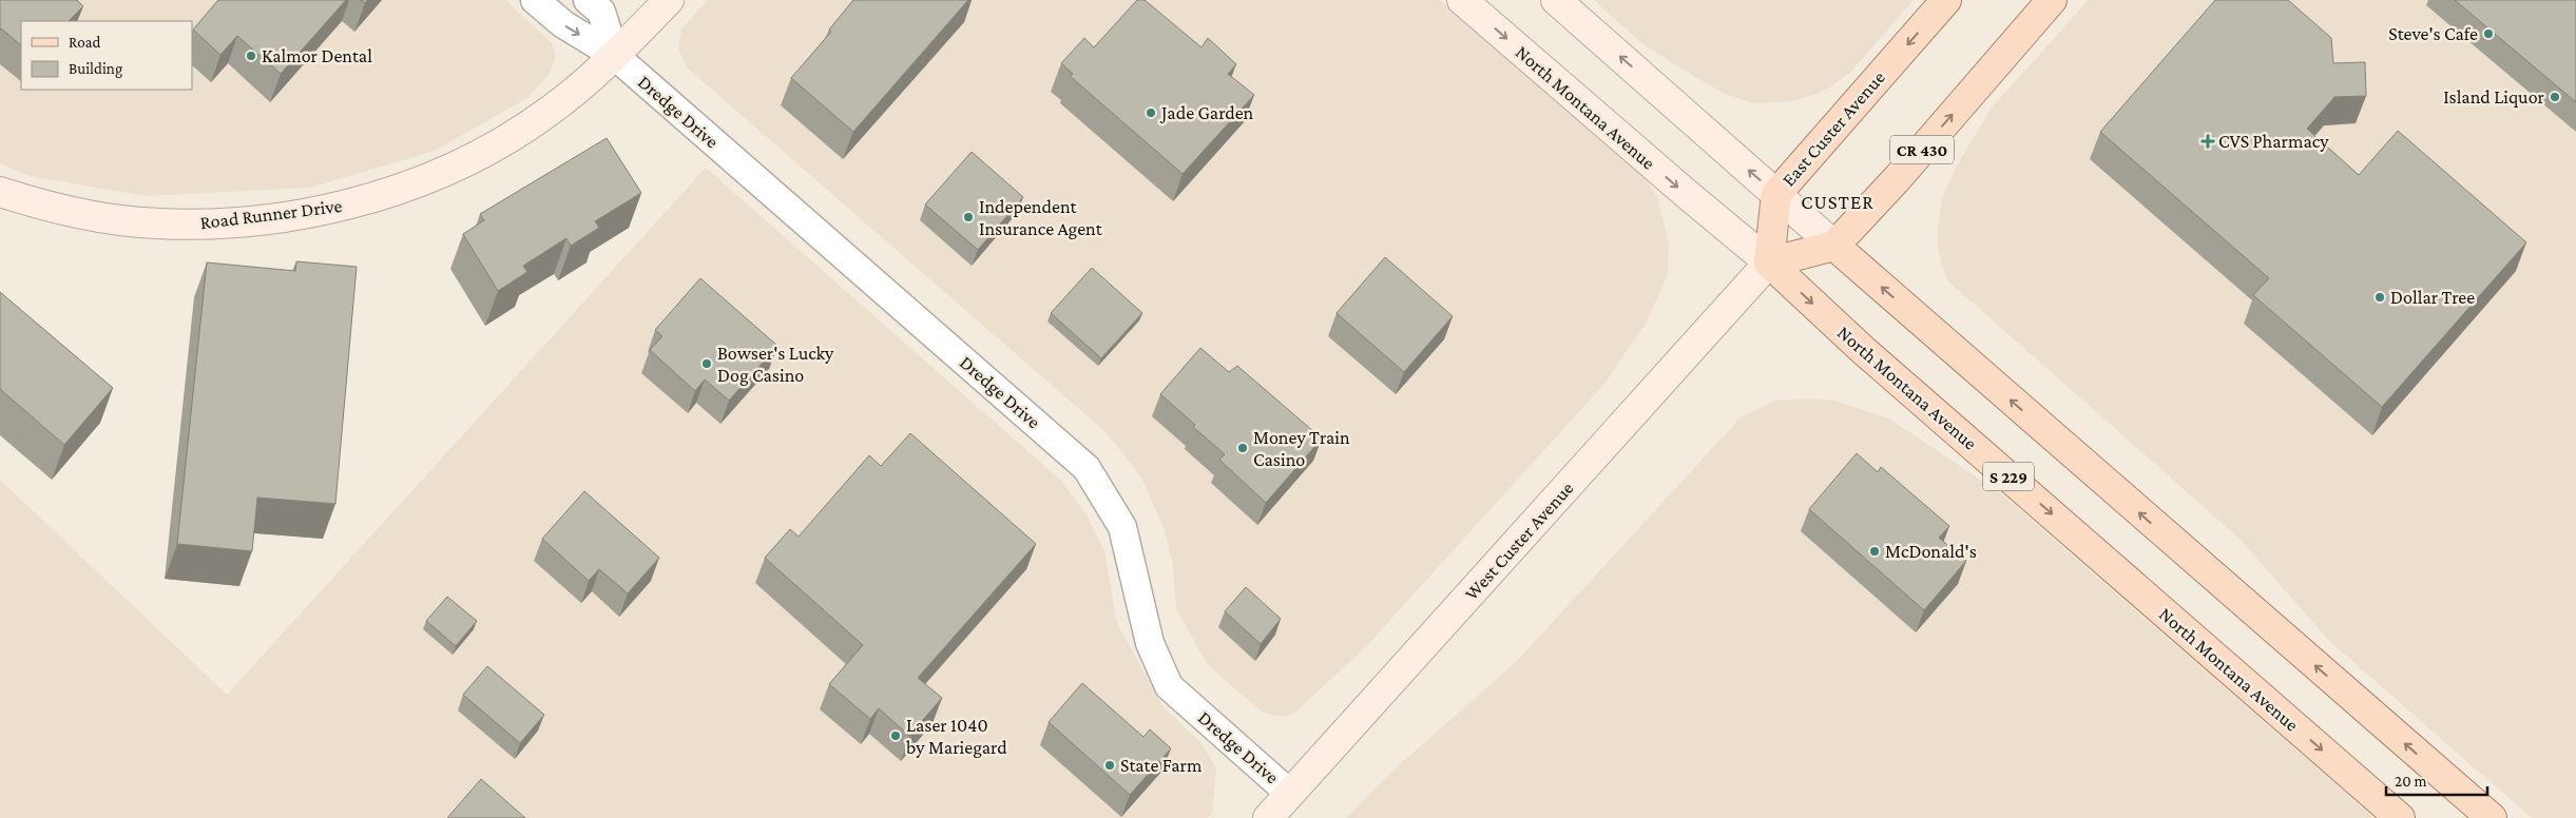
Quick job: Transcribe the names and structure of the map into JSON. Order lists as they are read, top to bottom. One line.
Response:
{"streets":{"main road":["North Montana Avenue","East Custer Avenue","CR 430","Road Runner Drive","S 229","West Custer Avenue"],"street":["Dredge Drive"]},"crossings":[["North Montana Avenue","East Custer Avenue"],["North Montana Avenue","West Custer Avenue"],["Dredge Drive","Road Runner Drive"],["Dredge Drive","West Custer Avenue"],["East Custer Avenue","West Custer Avenue"]],"districts":["CUSTER"],"places":{"other":["Steve's Cafe","Kalmor Dental","Island Liquor","Jade Garden","Independent Insurance Agent","Dollar Tree","Bowser's Lucky Dog Casino","Money Train Casino","McDonald's","Laser 1040 by Mariegard","State Farm"],"health":["CVS Pharmacy"]},"legend":["Road","Building"],"scale_bar":"20 m"}
